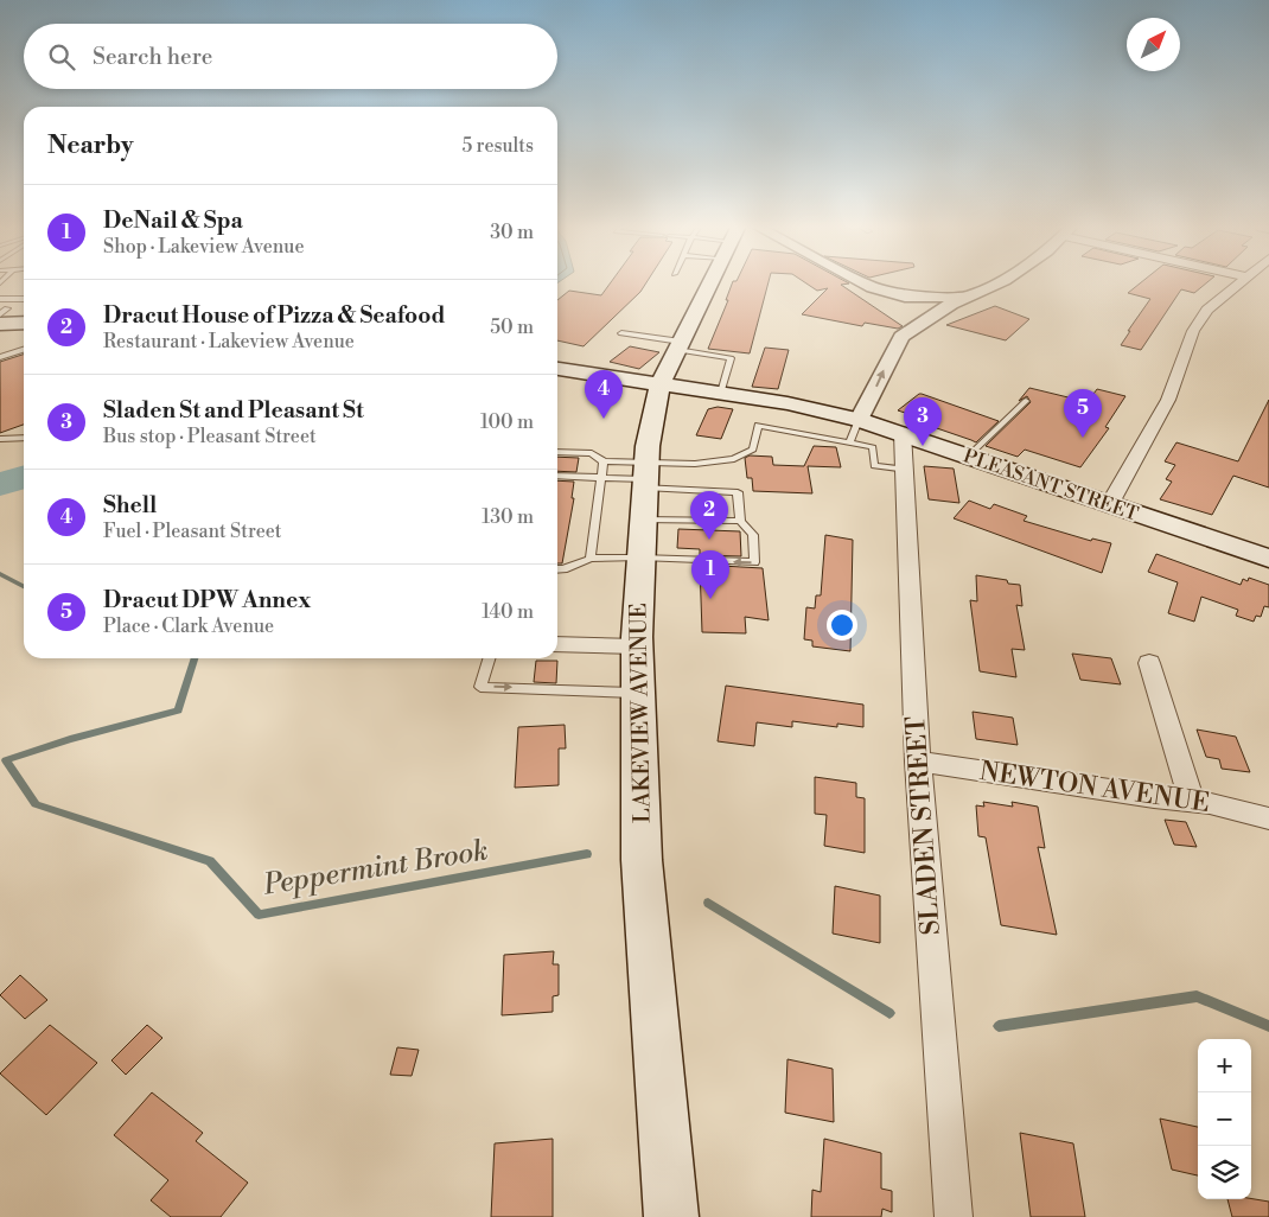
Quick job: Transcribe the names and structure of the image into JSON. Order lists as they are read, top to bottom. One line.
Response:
{"streets":{"main road":["PLEASANT STREET","LAKEVIEW AVENUE"],"street":["NEWTON AVENUE","SLADEN STREET"]},"crossings":[["PLEASANT STREET","LAKEVIEW AVENUE"],["PLEASANT STREET","SLADEN STREET"],["NEWTON AVENUE","SLADEN STREET"]],"water":["Peppermint Brook"],"north":"top right","page":{"search":"Search here","heading":["Nearby","5 results"],"list":[{"mark":"1","name":"DeNail & Spa","note":"Shop · Lakeview Avenue","value":"30 m"},{"mark":"2","name":"Dracut House of Pizza & Seafood","note":"Restaurant · Lakeview Avenue","value":"50 m"},{"mark":"3","name":"Sladen St and Pleasant St","note":"Bus stop · Pleasant Street","value":"100 m"},{"mark":"4","name":"Shell","note":"Fuel · Pleasant Street","value":"130 m"},{"mark":"5","name":"Dracut DPW Annex","note":"Place · Clark Avenue","value":"140 m"}],"pins":["4","5","3","2","1"],"map_buttons":["+","−"]}}
